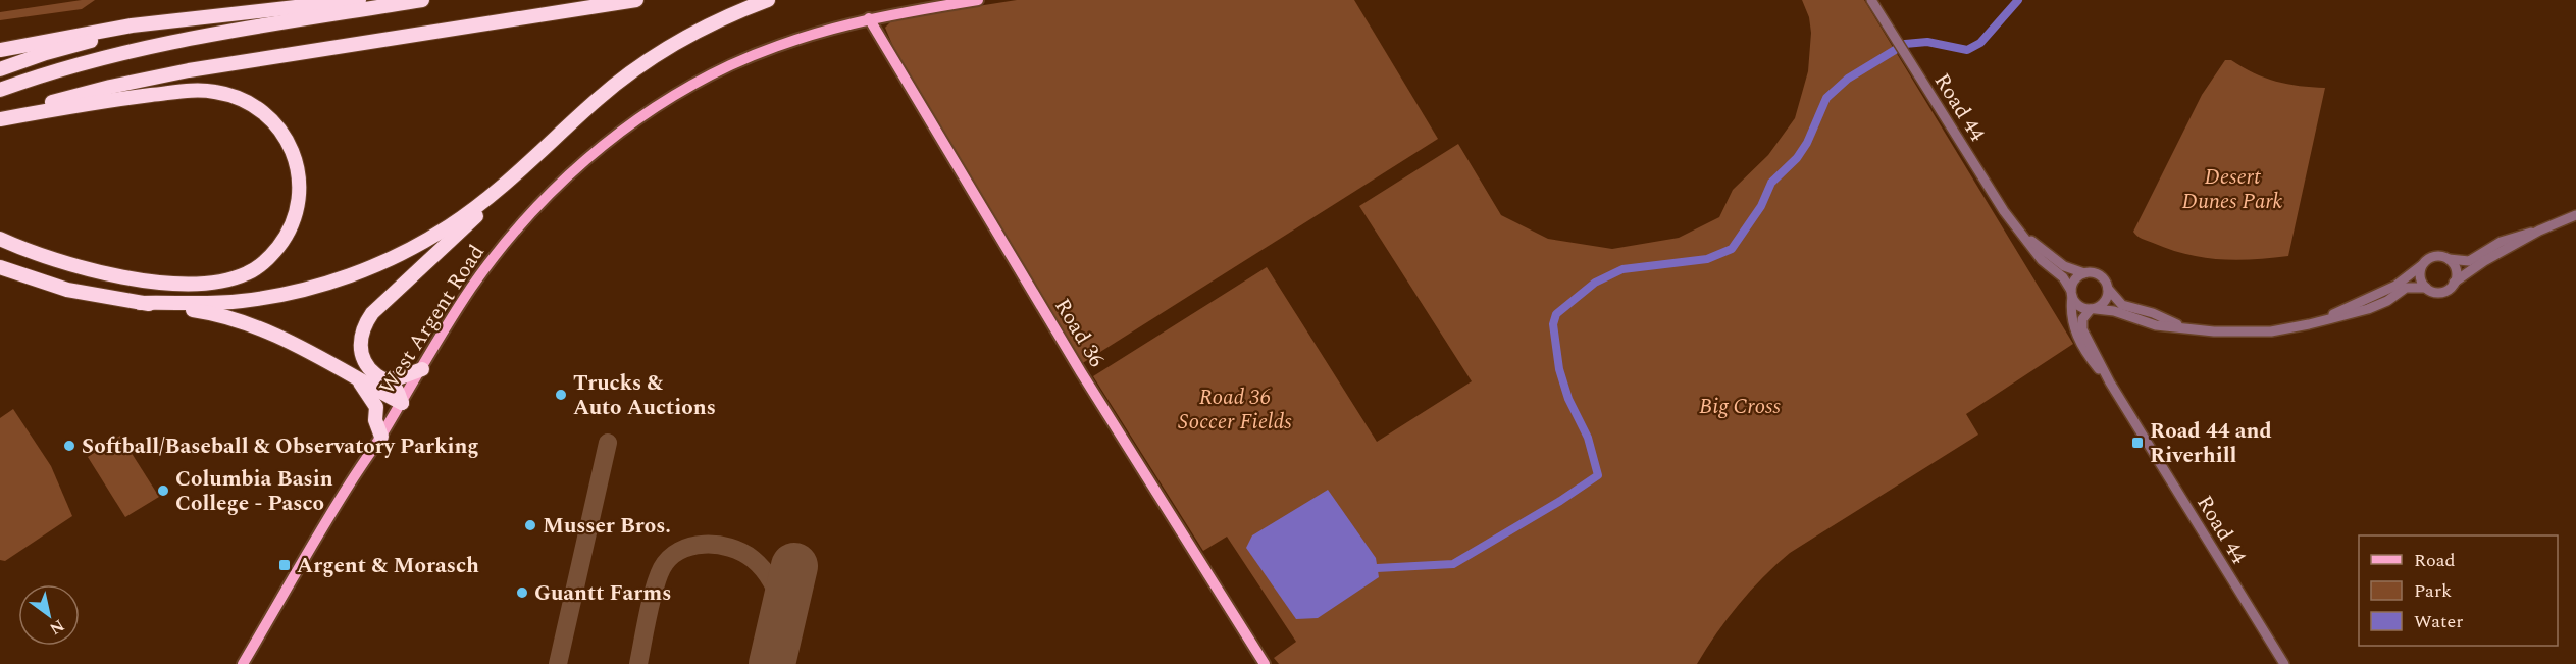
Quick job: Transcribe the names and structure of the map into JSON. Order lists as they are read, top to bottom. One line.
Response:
{"streets":{"main road":["West Argent Road","Road 36"],"street":["Road 44"]},"crossings":[["West Argent Road","Road 36"]],"parks":["Desert Dunes Park","Road 36 Soccer Fields","Big Cross"],"places":{"other":["Trucks & Auto Auctions","Softball/Baseball & Observatory Parking","Columbia Basin College - Pasco","Musser Bros.","Guantt Farms"],"transit":["Road 44 and Riverhill","Argent & Morasch"]},"legend":["Road","Park","Water"],"north":"bottom right"}
